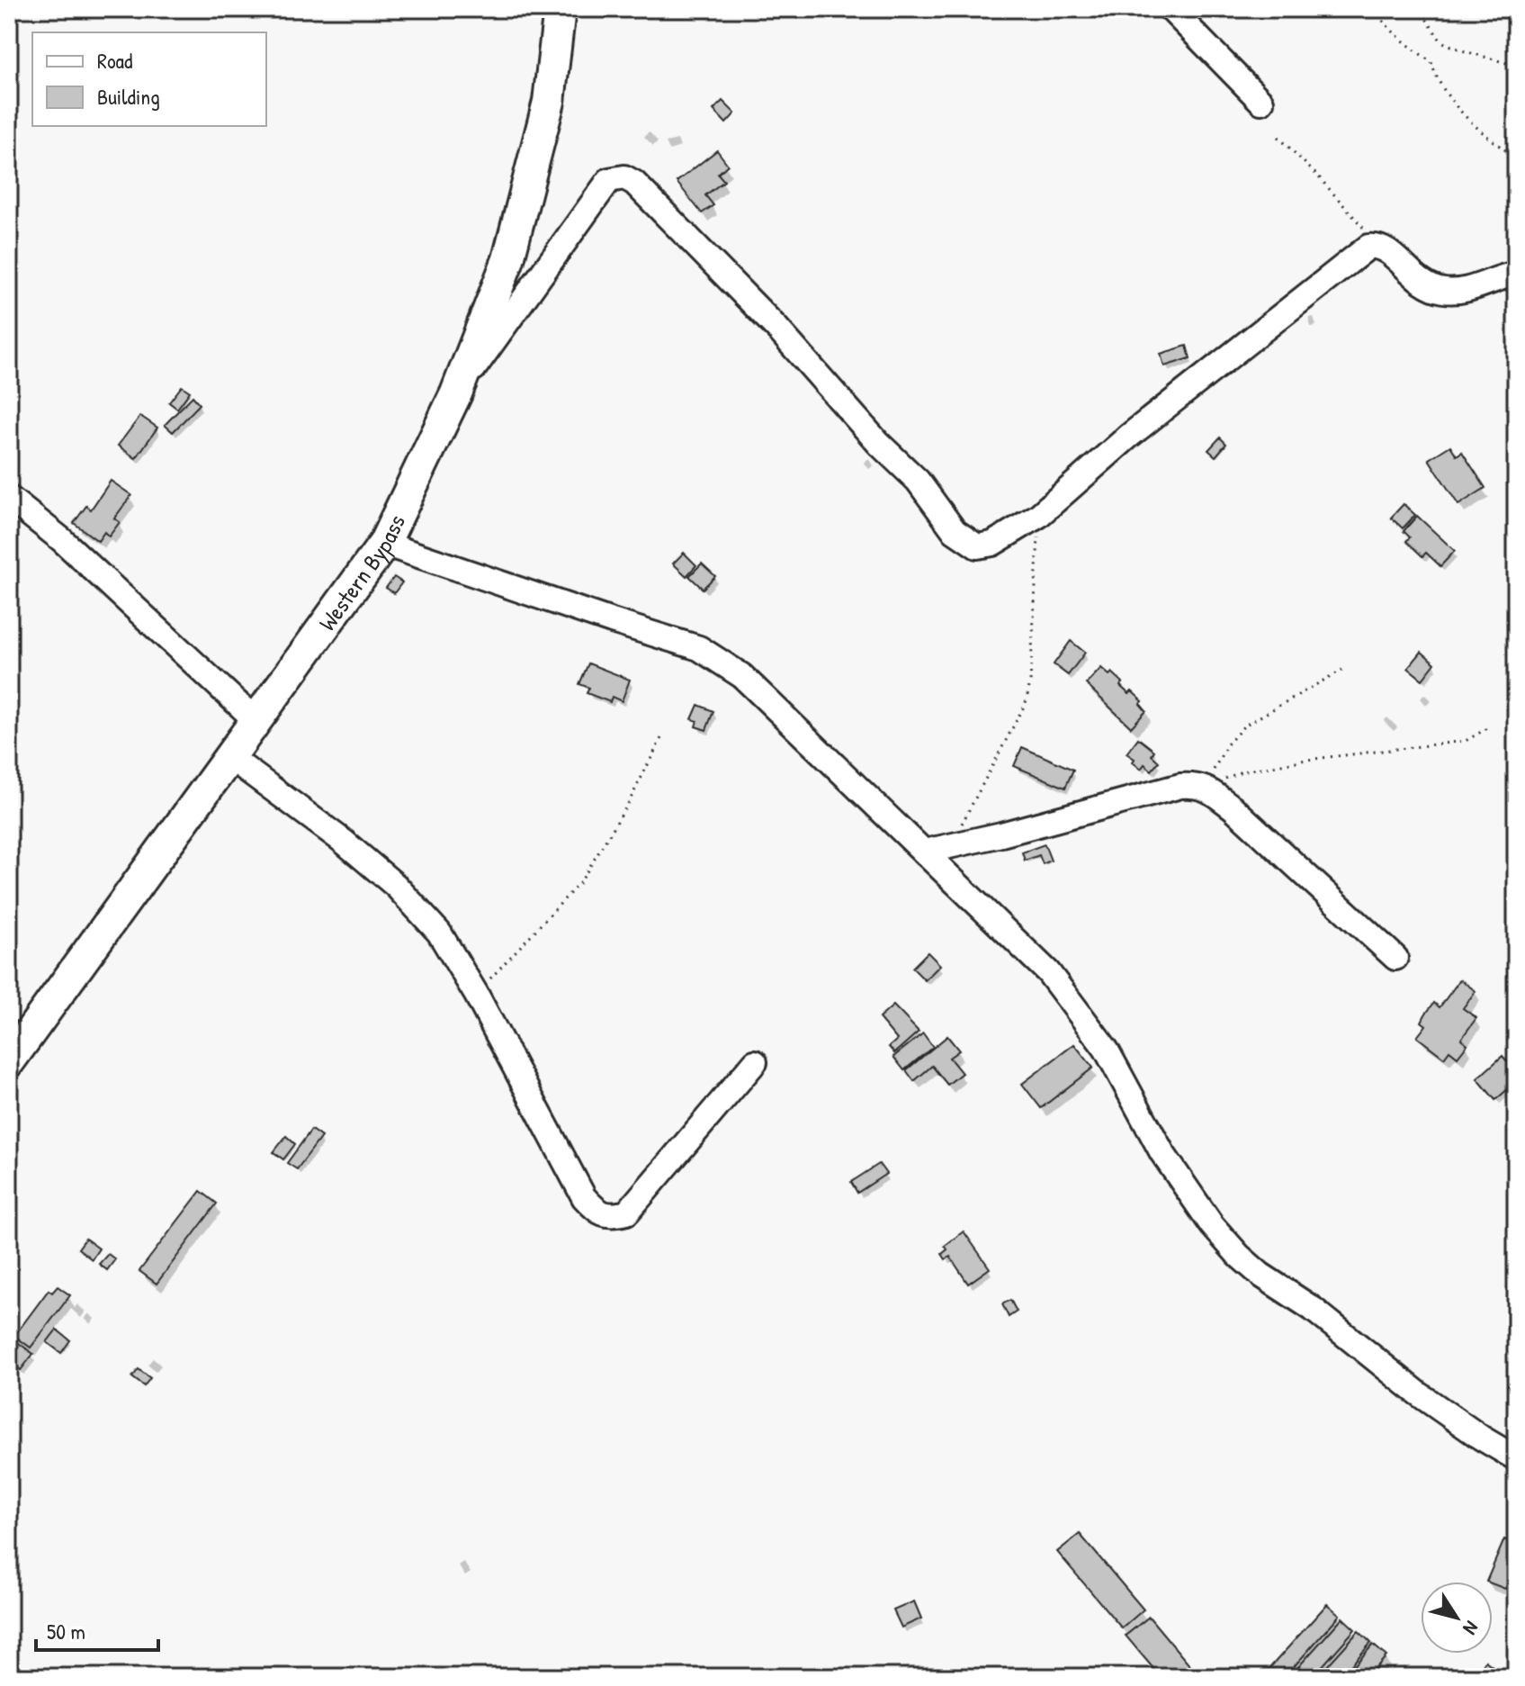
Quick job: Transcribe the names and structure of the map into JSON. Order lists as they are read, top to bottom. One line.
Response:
{"streets":{"main road":["Western Bypass"]},"legend":["Road","Building"],"scale_bar":"50 m","north":"bottom right"}
